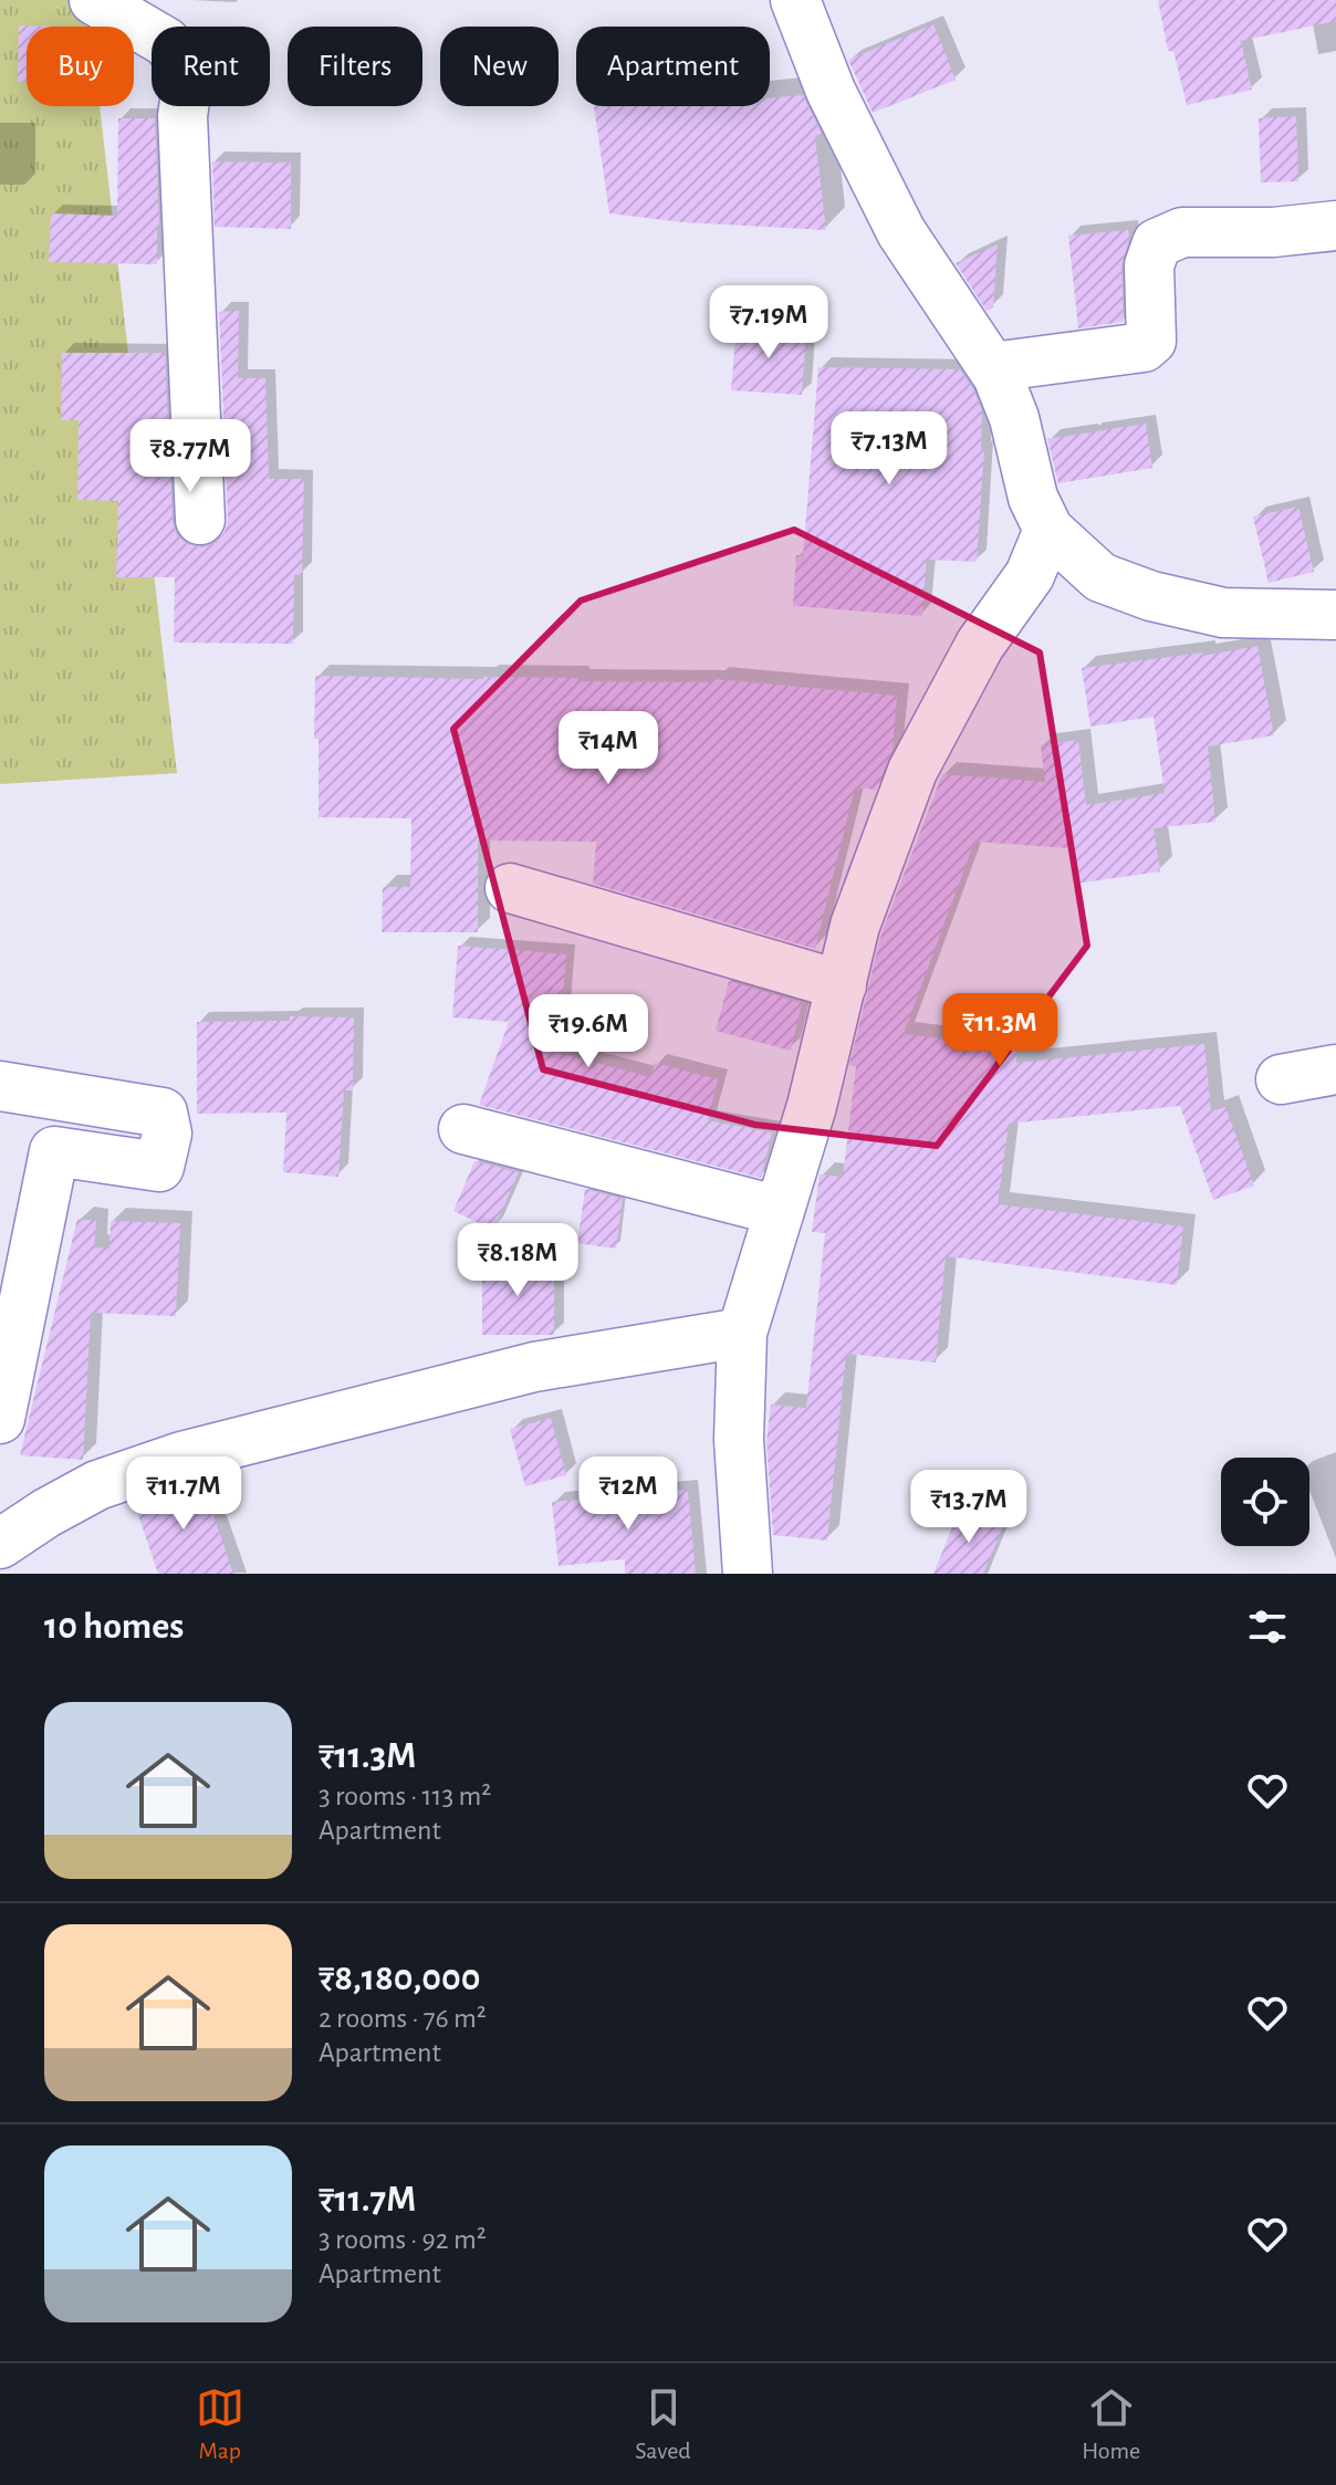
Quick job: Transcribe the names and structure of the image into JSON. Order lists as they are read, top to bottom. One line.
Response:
{"page":{"chip":["Buy","Rent","Filters","New","Apartment"],"price":["₹7.19M","₹7.13M","₹8.77M","₹14M","₹11.3M","₹19.6M","₹8.18M","₹11.7M","₹12M","₹13.7M"],"heading":"10 homes","list":[{"name":"₹11.3M","note":"3 rooms · 113 m² · Apartment"},{"name":"₹8,180,000","note":"2 rooms · 76 m² · Apartment"},{"name":"₹11.7M","note":"3 rooms · 92 m² · Apartment"}],"tabs":["Map","Saved","Home"]}}
